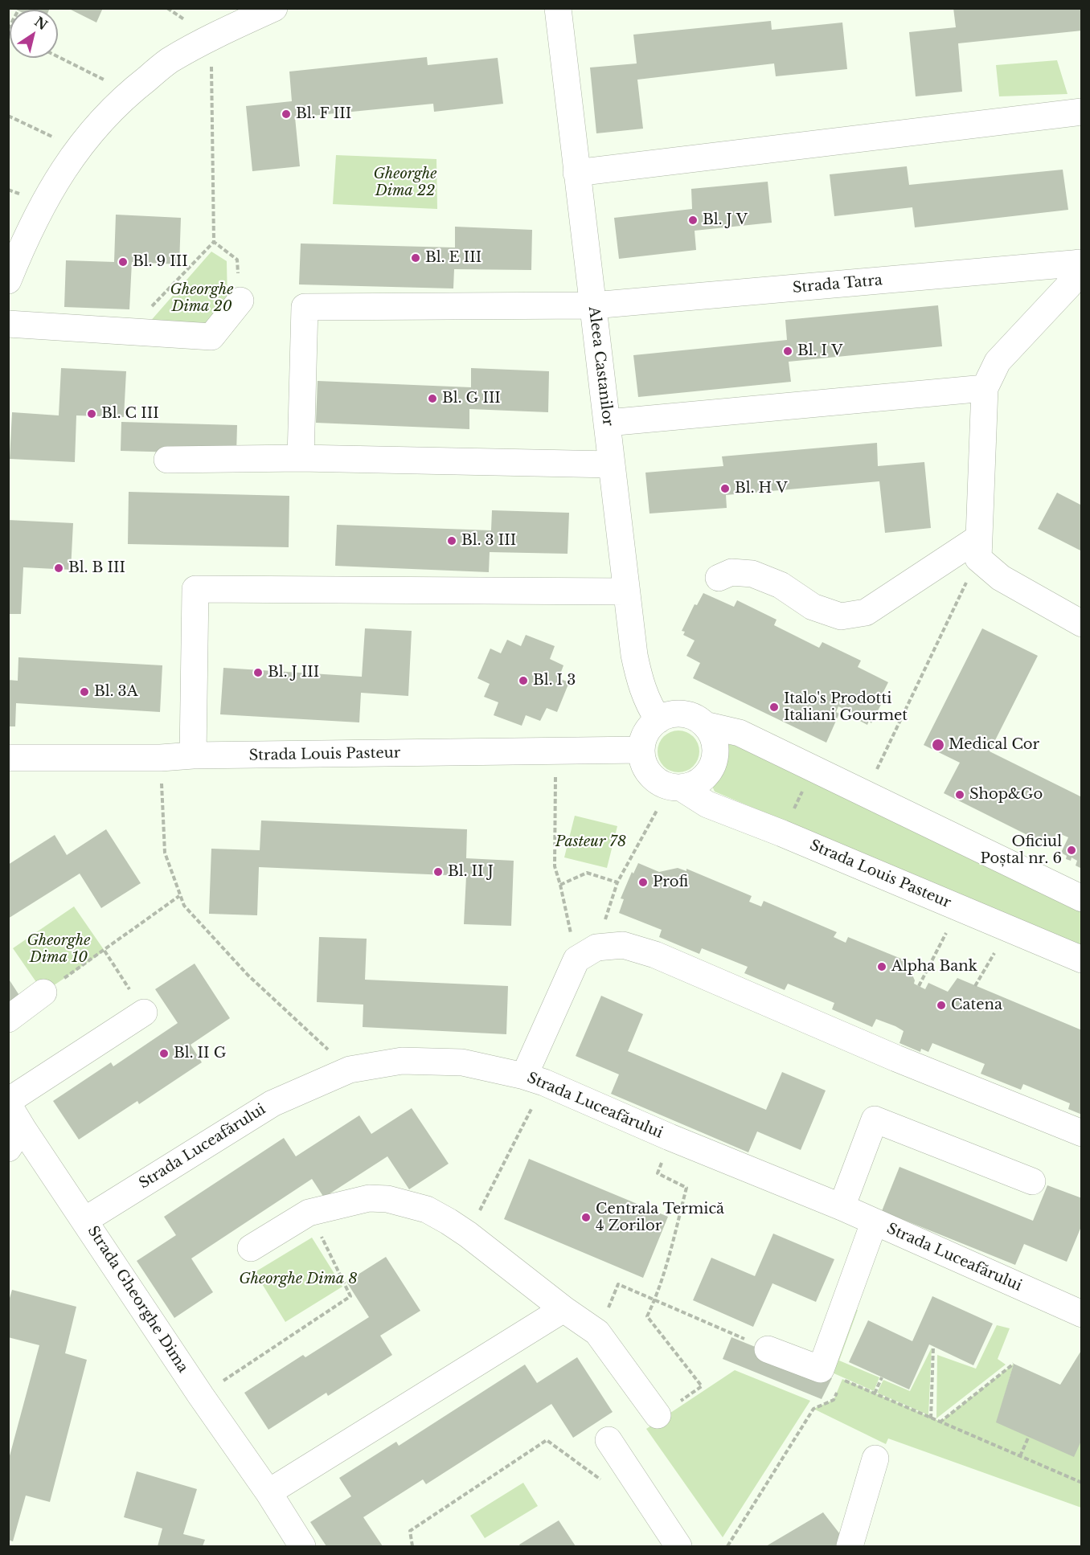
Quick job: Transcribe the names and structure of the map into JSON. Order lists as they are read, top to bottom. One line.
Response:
{"streets":{"street":["Strada Tatra","Aleea Castanilor","Strada Louis Pasteur","Strada Luceafărului","Strada Gheorghe Dima"]},"crossings":[["Strada Tatra","Aleea Castanilor"],["Aleea Castanilor","Strada Louis Pasteur"],["Strada Luceafărului","Strada Gheorghe Dima"]],"parks":["Gheorghe Dima 22","Gheorghe Dima 20","Pasteur 78","Gheorghe Dima 10","Gheorghe Dima 8"],"places":["Bl. F III","Bl. J V","Bl. E III","Bl. 9 III","Bl. I V","Bl. G III","Bl. C III","Bl. H V","Bl. 3 III","Bl. B III","Bl. J III","Bl. I 3","Bl. 3A","Italo's Prodotti Italiani Gourmet","Medical Cor","Shop&Go","Oficiul Poștal nr. 6","Bl. II J","Profi","Alpha Bank","Catena","Bl. II G","Centrala Termică 4 Zorilor"],"north":"top right"}
